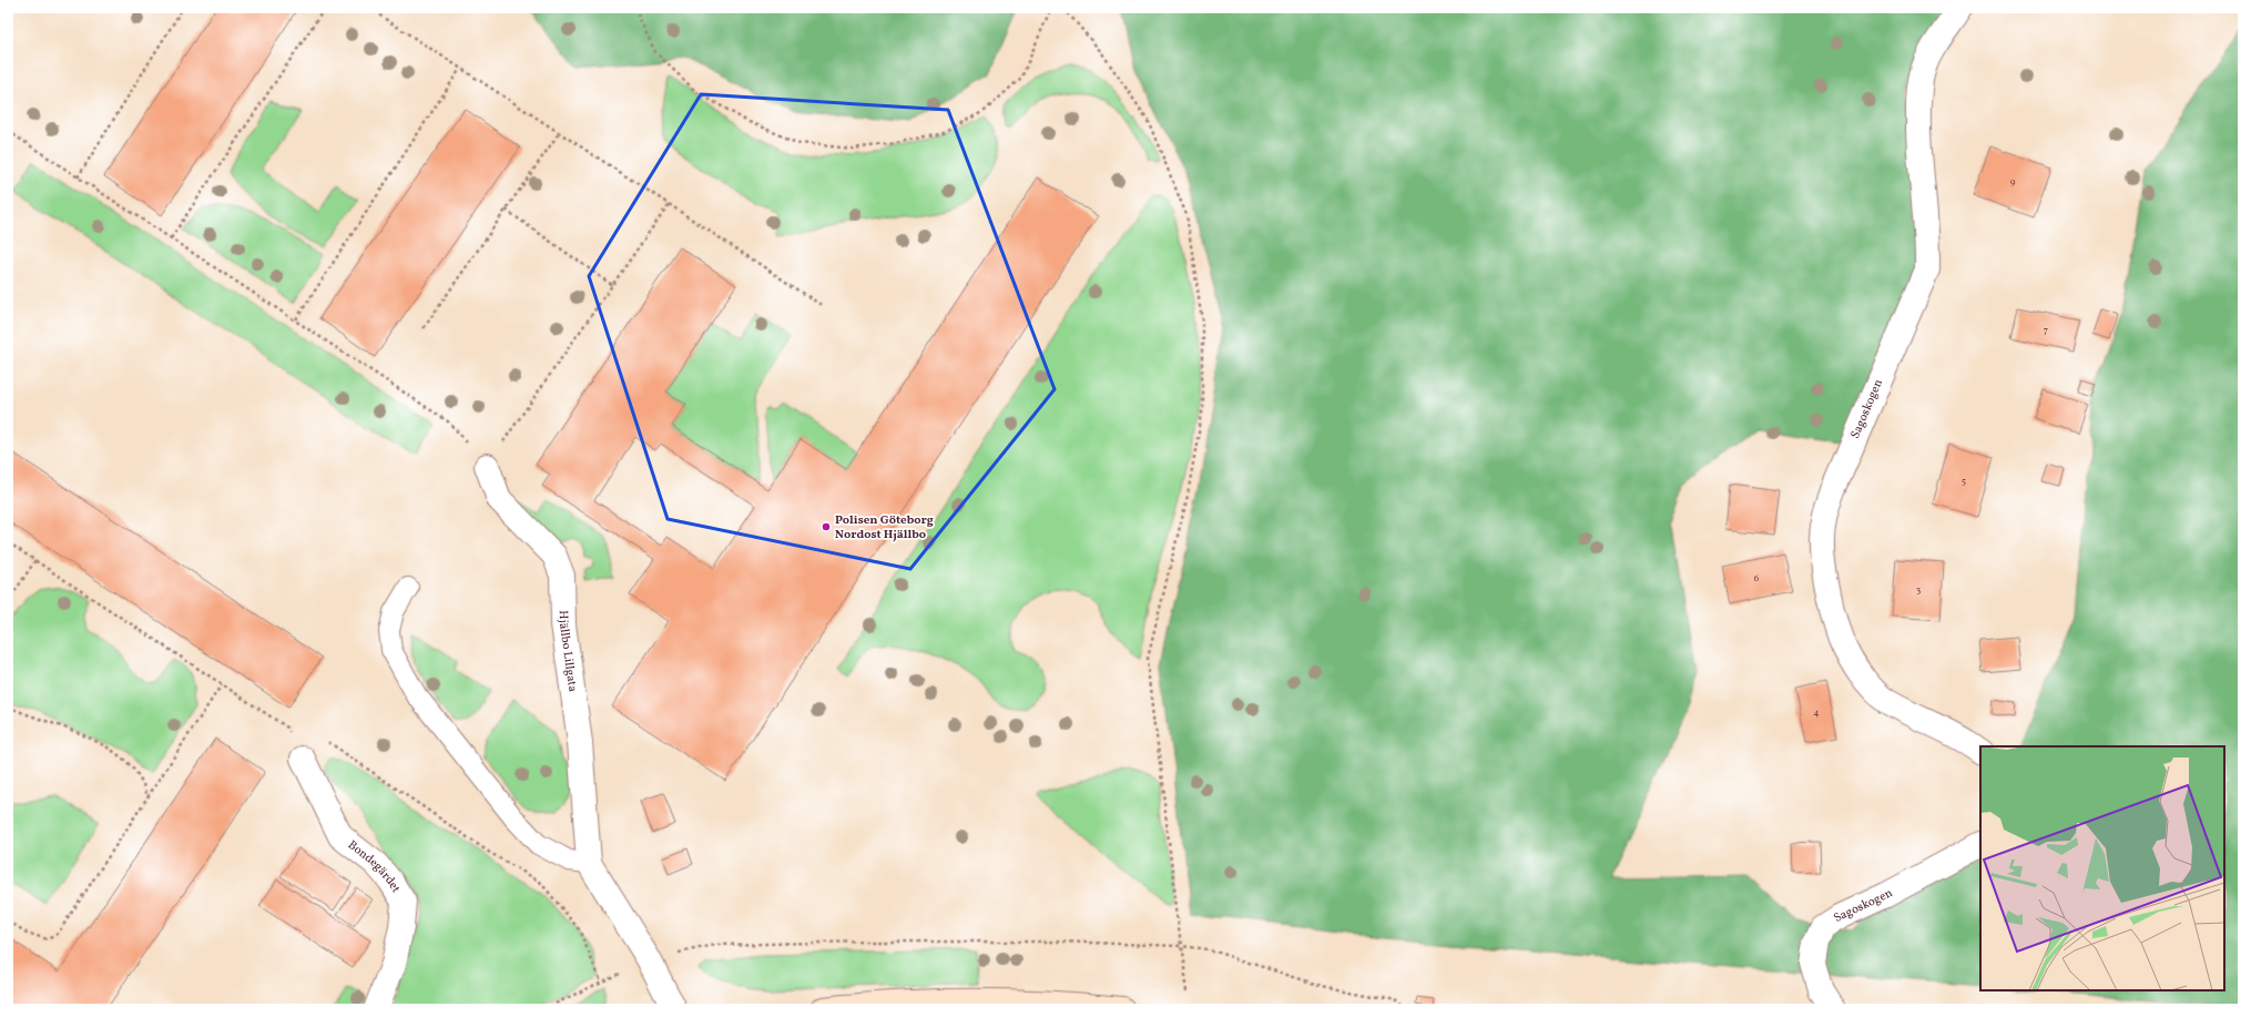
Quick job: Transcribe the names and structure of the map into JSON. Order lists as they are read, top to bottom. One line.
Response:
{"streets":{"street":["Sagoskogen","Hjällbo Lillgata","Bondegärdet"]},"places":["Polisen Göteborg Nordost Hjällbo"],"house_numbers":["9","7","5","6","3","4"]}
